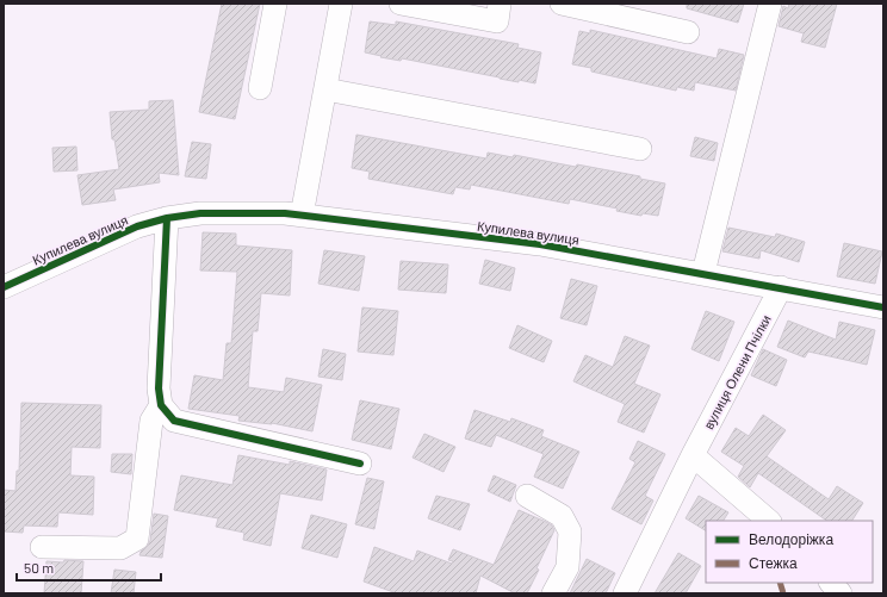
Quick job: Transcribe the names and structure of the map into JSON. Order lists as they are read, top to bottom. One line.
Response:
{"streets":{"street":["Купилева вулиця","вулиця Олени Пчілки"]},"crossings":[["Купилева вулиця","вулиця Олени Пчілки"]],"legend":["Велодоріжка","Стежка"],"scale_bar":"50 m"}
